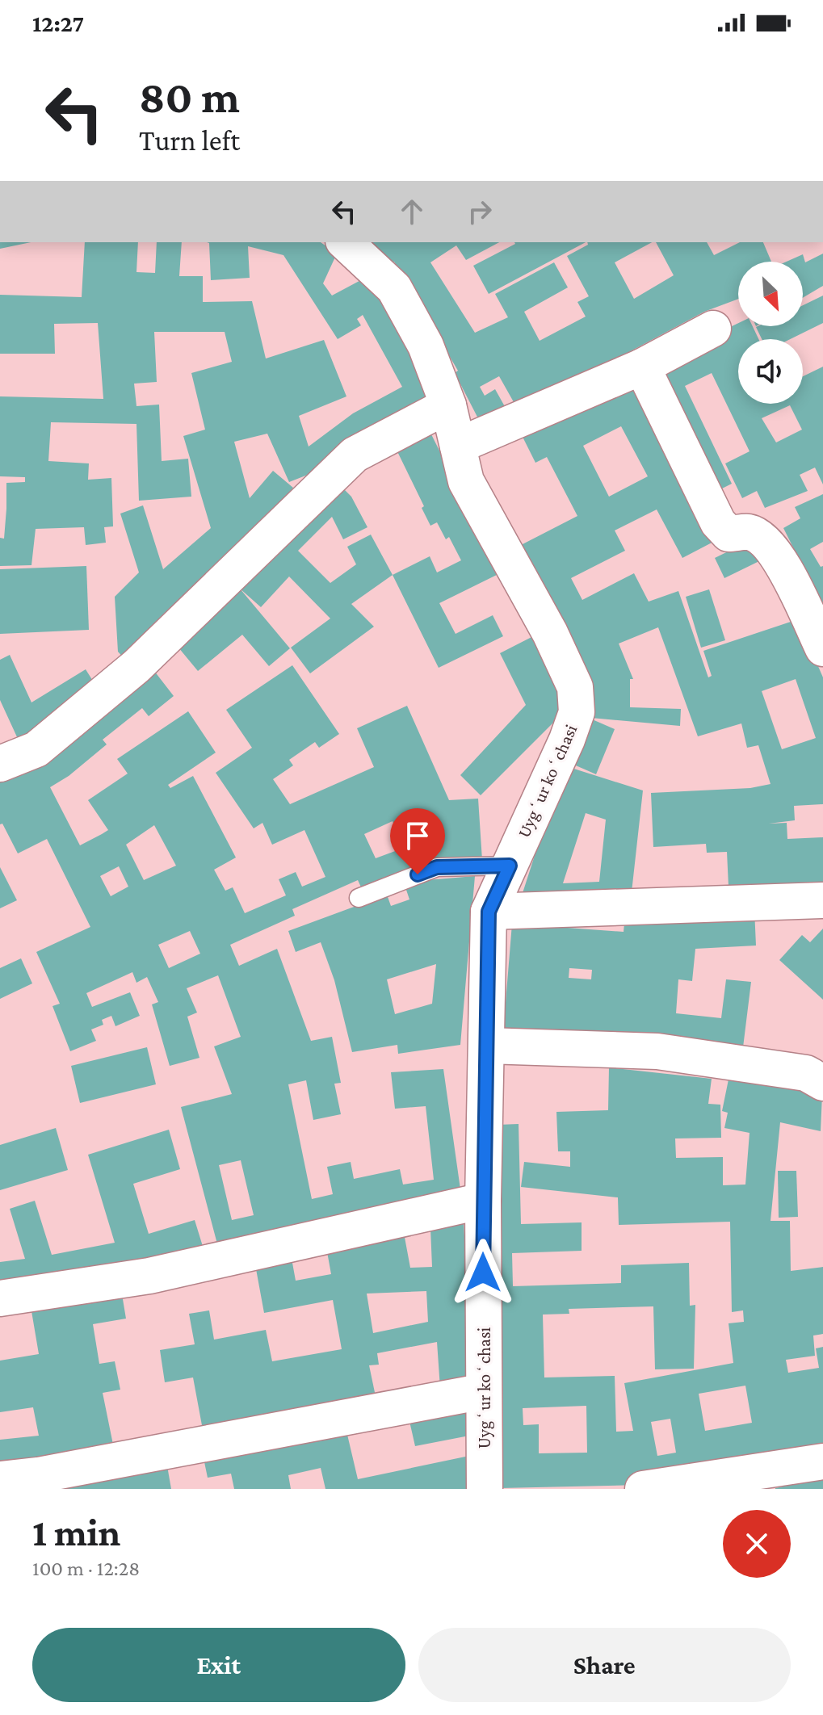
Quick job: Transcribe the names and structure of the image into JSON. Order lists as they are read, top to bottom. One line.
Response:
{"streets":{"street":["Uygʻur koʻchasi"]},"north":"bottom right","page":{"status":"12:27","turn":["80 m","Turn left"],"heading":["1 min","100 m · 12:28"],"buttons":["Exit","Share"]}}
